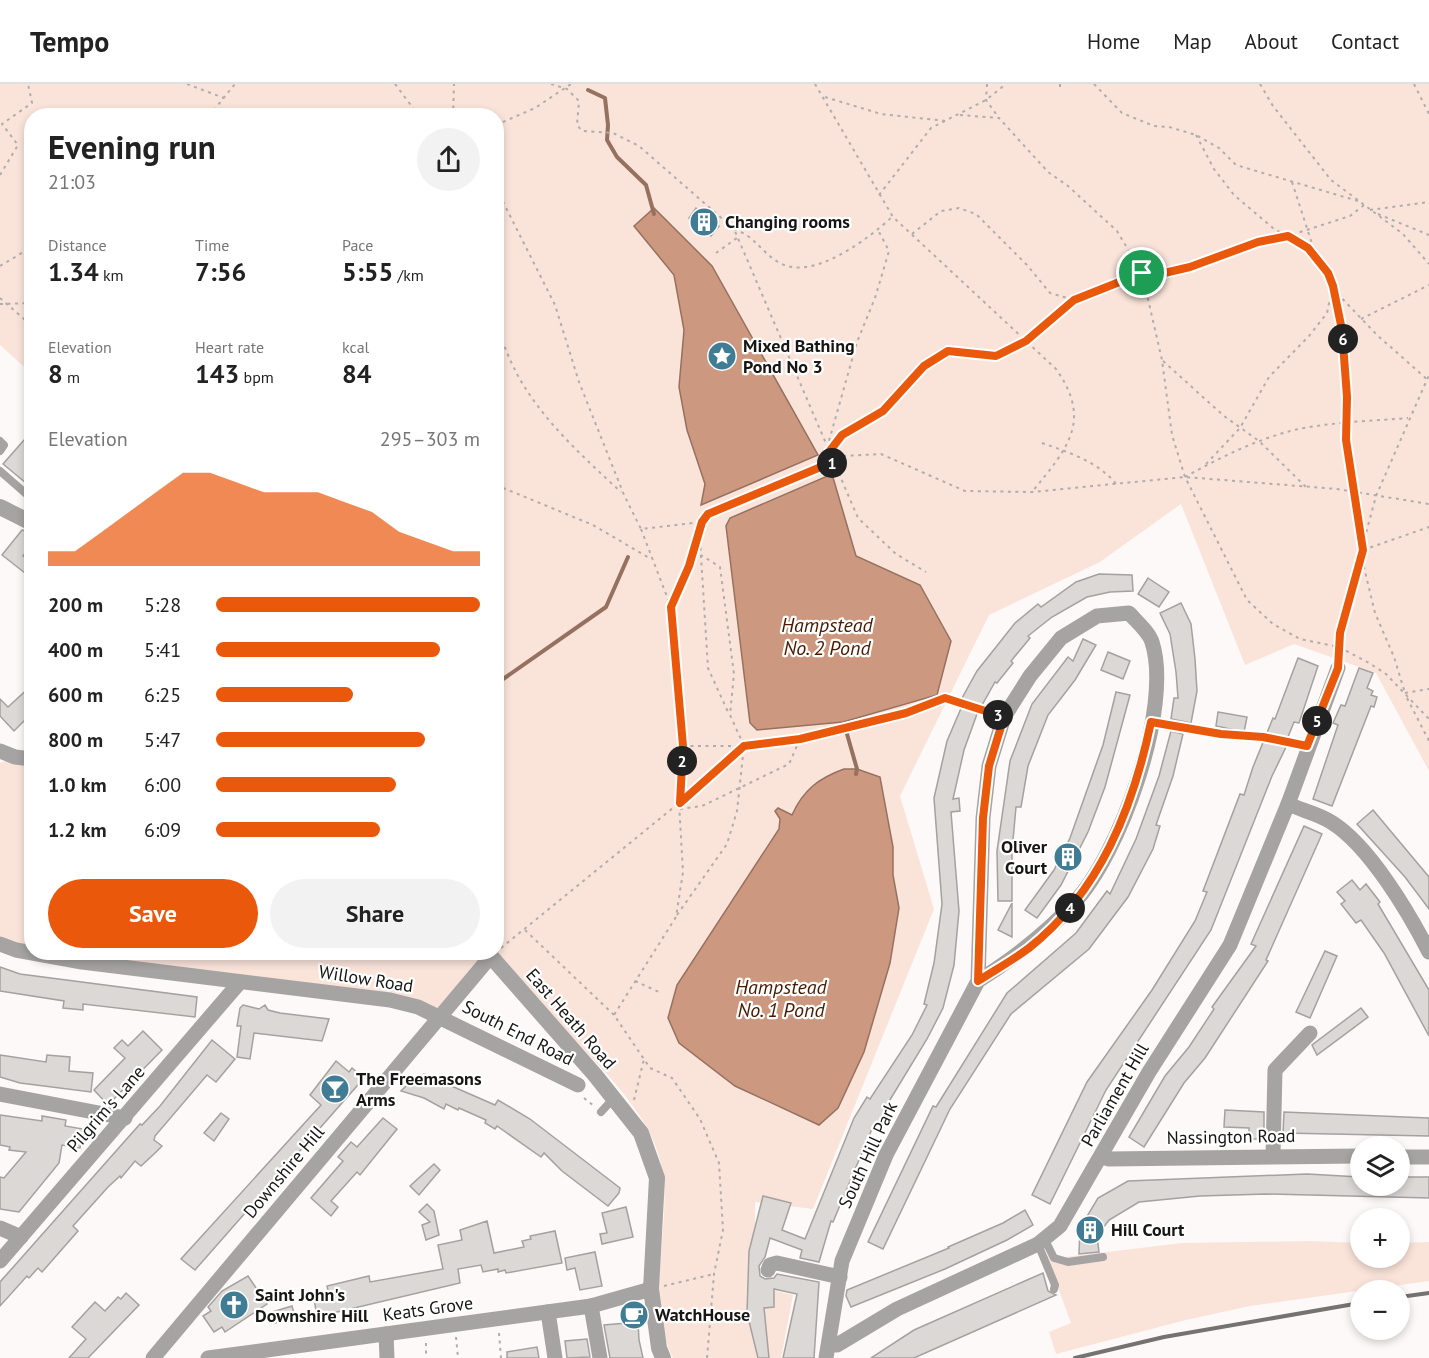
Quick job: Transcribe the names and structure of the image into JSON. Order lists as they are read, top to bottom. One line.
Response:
{"streets":{"street":["Willow Road","East Heath Road","South End Road","Parliament Hill","Pilgrim's Lane","Nassington Road","South Hill Park","Downshire Hill","Keats Grove"]},"crossings":[["Willow Road","South End Road"],["Willow Road","Pilgrim's Lane"],["Willow Road","Downshire Hill"],["South End Road","Downshire Hill"],["Parliament Hill","Nassington Road"],["Parliament Hill","South Hill Park"]],"water":["Hampstead No. 2 Pond","Hampstead No. 1 Pond"],"places":{"building":["Changing rooms","Oliver Court","Hill Court"],"place":["Mixed Bathing Pond No 3"],"bar":["The Freemasons Arms"],"church":["Saint John's Downshire Hill"],"cafe":["WatchHouse"]},"page":{"header":"Tempo","nav":["Home","Map","About","Contact"],"heading":["Evening run","21:03"],"stats":[["Distance","1.34 km"],["Time","7:56"],["Pace","5:55 /km"],["Elevation","8 m"],["Heart rate","143 bpm"],["kcal","84"]],"pins":["6","1","3","5","2","4"],"chart":["Elevation","295–303 m"],"list":[{"name":"200 m","note":"5:28"},{"name":"400 m","note":"5:41"},{"name":"600 m","note":"6:25"},{"name":"800 m","note":"5:47"},{"name":"1.0 km","note":"6:00"},{"name":"1.2 km","note":"6:09"}],"buttons":["Save","Share"],"map_buttons":["+","−"]}}
